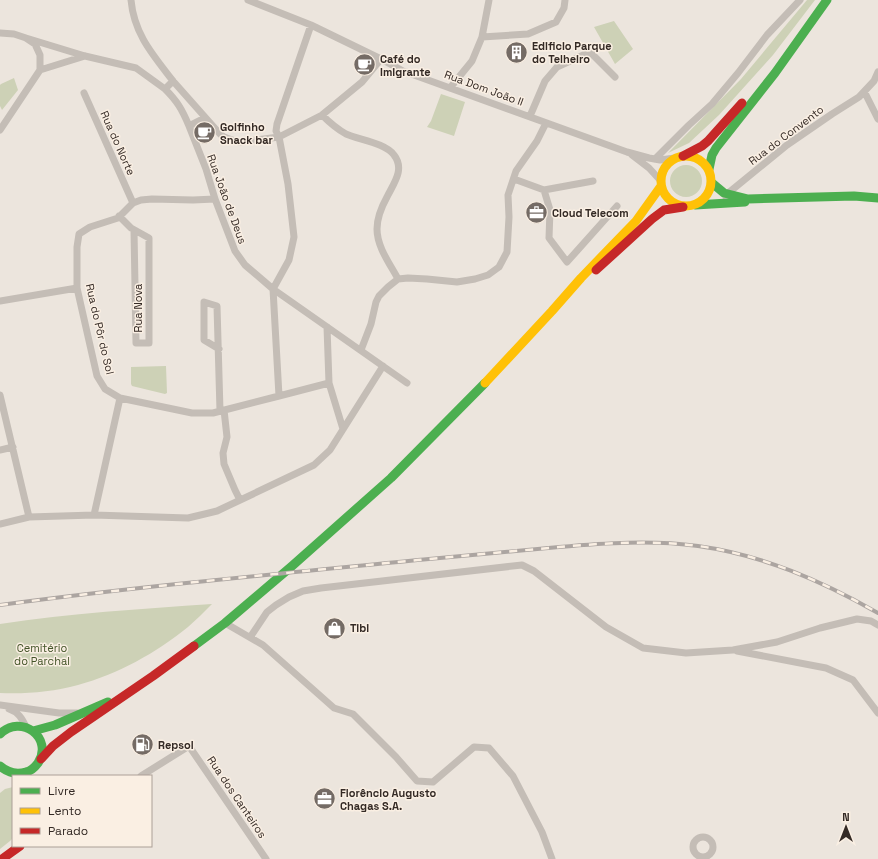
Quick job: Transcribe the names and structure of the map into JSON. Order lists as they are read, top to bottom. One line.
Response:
{"streets":{"street":["Rua Dom João II","Rua do Convento","Rua do Norte","Rua João de Deus","Rua Nova","Rua do Pôr do Sol","Rua dos Canteiros"]},"crossings":[["Rua do Norte","Rua do Pôr do Sol"],["Rua Nova","Rua do Pôr do Sol"]],"parks":["Cemitério do Parchal"],"places":{"building":["Edificio Parque do Telheiro"],"cafe":["Café do Imigrante","Golfinho Snack bar"],"office":["Cloud Telecom","Florêncio Augusto Chagas S.A."],"shop":["Tibi"],"fuel station":["Repsol"]},"legend":["Livre","Lento","Parado"],"north":"top"}
